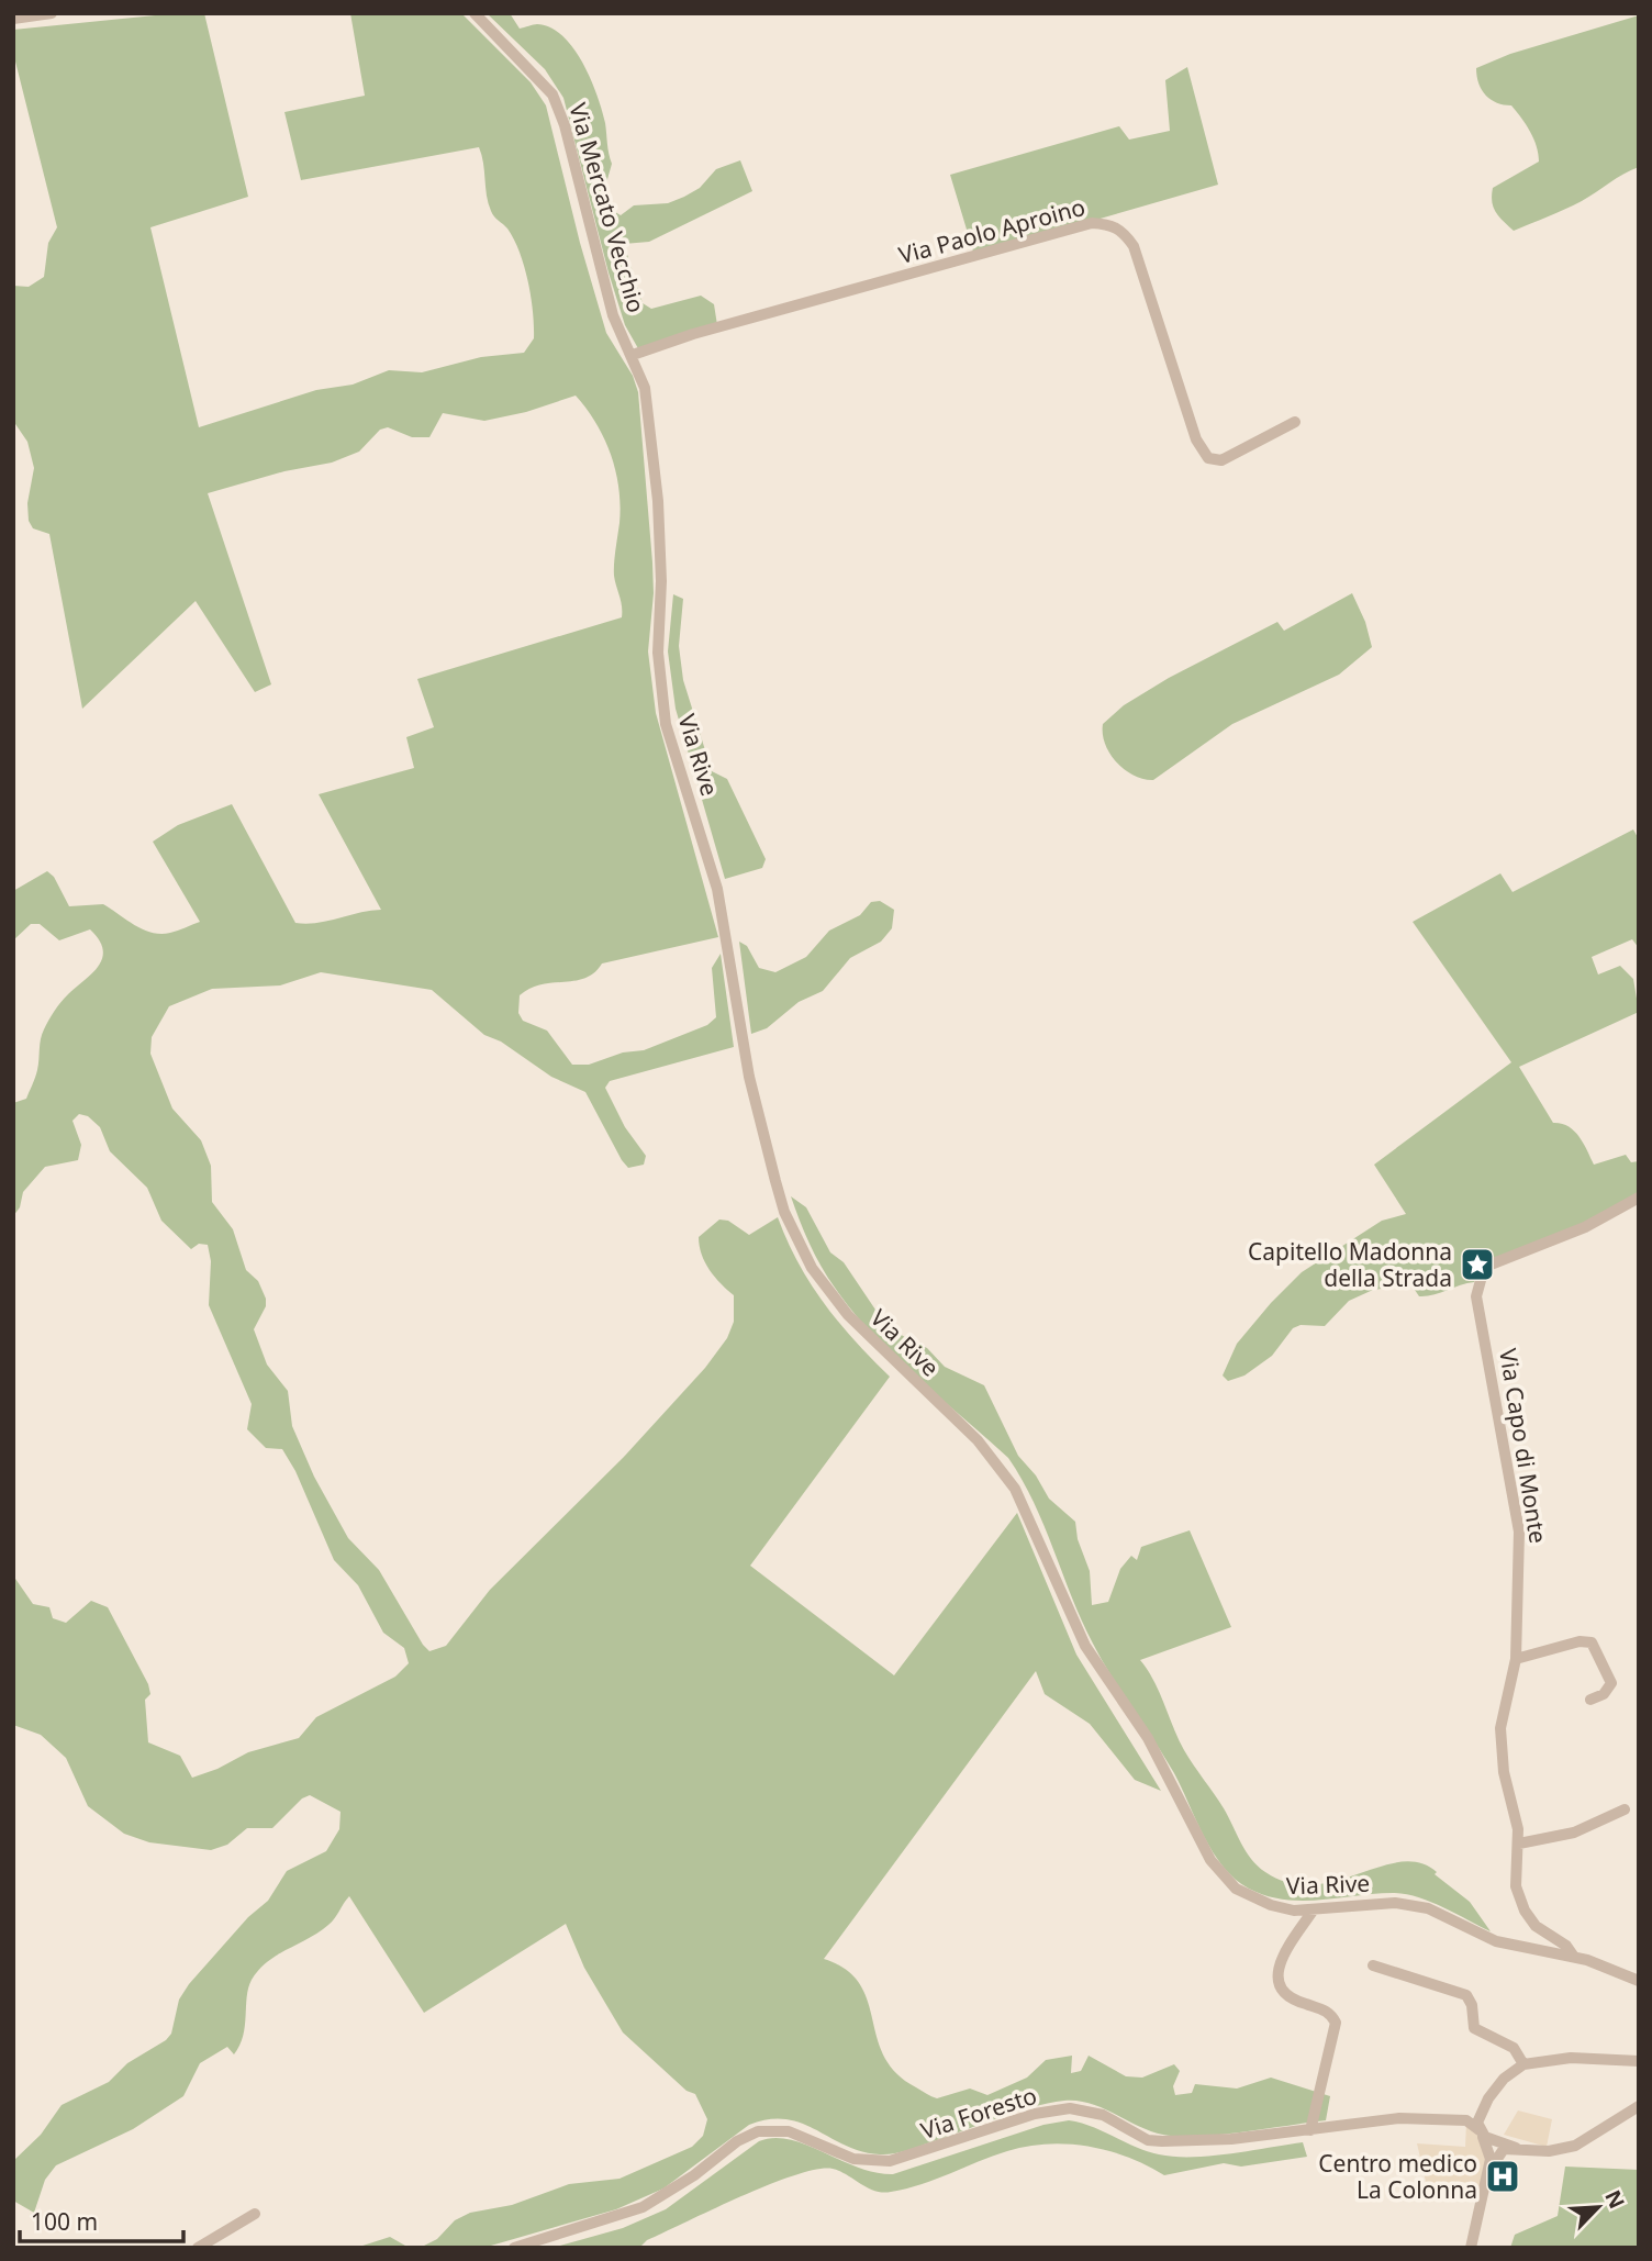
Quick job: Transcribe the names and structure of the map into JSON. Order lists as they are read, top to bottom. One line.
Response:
{"streets":{"street":["Via Mercato Vecchio","Via Paolo Aproino","Via Rive","Via Capo di Monte","Via Foresto"]},"crossings":[["Via Mercato Vecchio","Via Paolo Aproino"],["Via Mercato Vecchio","Via Rive"],["Via Paolo Aproino","Via Rive"],["Via Rive","Via Capo di Monte"]],"places":{"place":["Capitello Madonna della Strada"],"hospital":["Centro medico La Colonna"]},"scale_bar":"100 m","north":"top right"}
